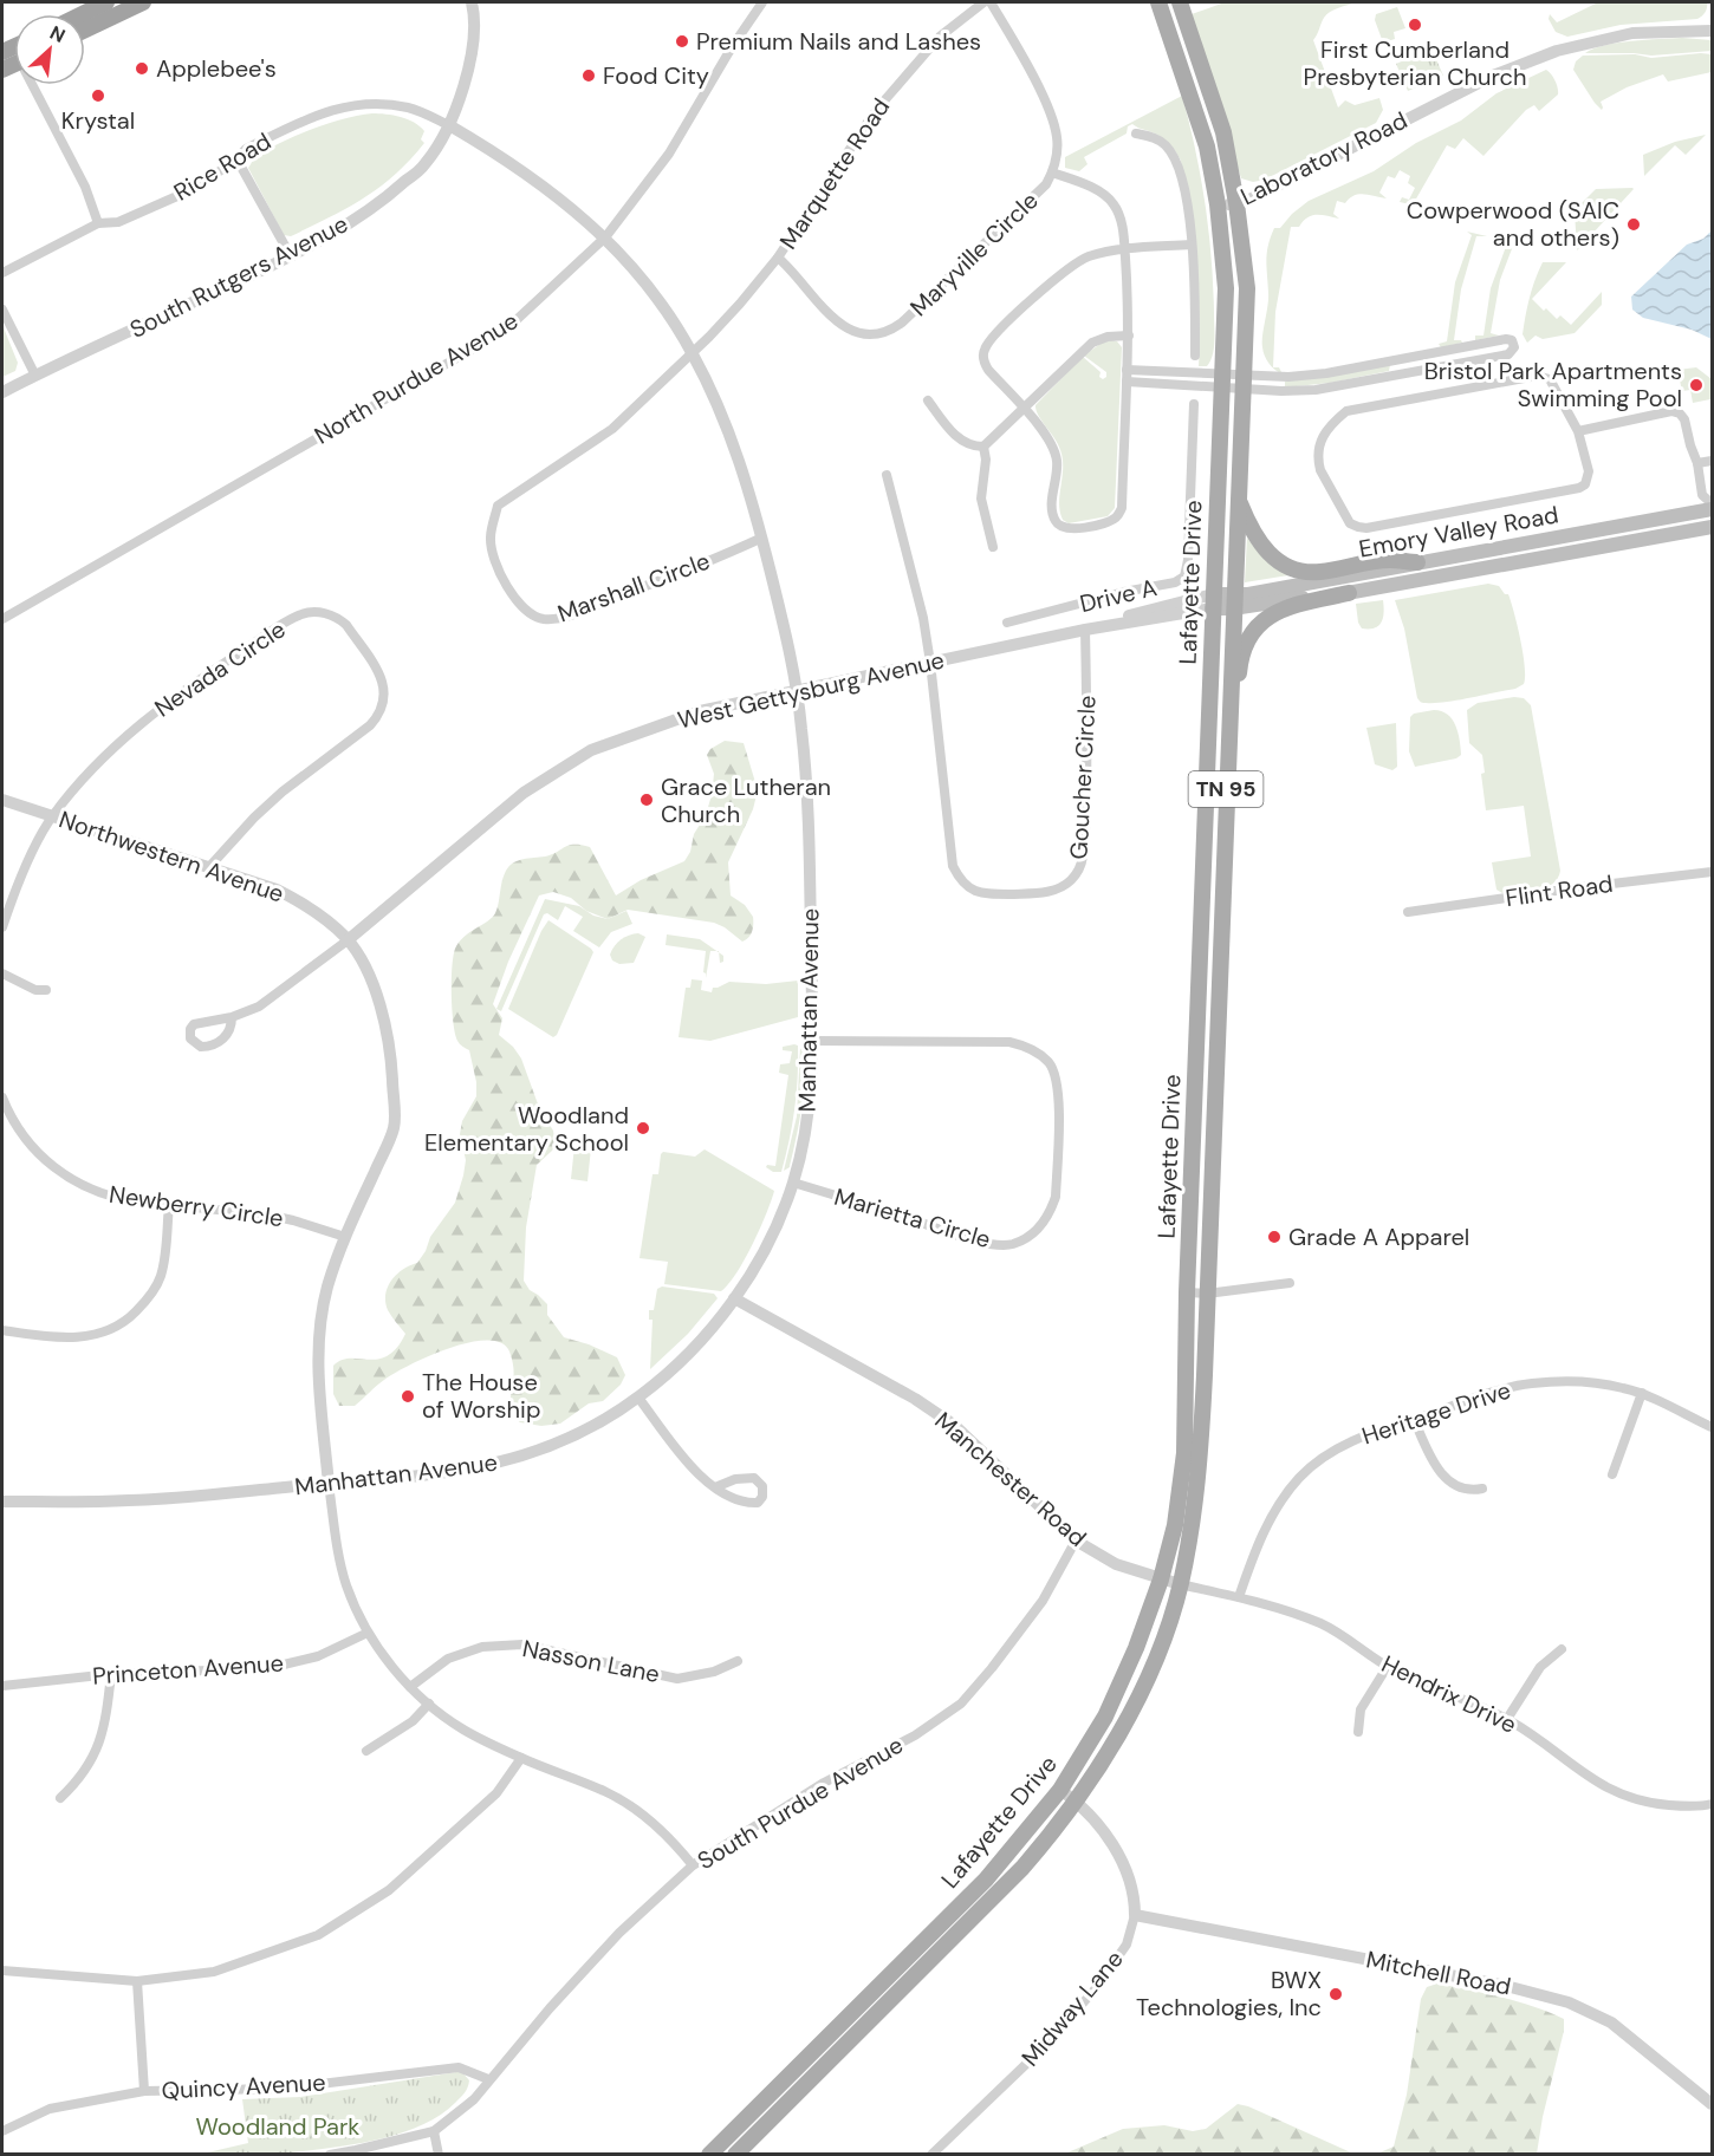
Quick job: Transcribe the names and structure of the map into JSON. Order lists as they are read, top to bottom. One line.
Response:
{"streets":{"main road":["Emory Valley Road","Lafayette Drive","TN 95"],"street":["Laboratory Road","Rice Road","Marquette Road","Maryville Circle","South Rutgers Avenue","North Purdue Avenue","Marshall Circle","Drive A","Nevada Circle","West Gettysburg Avenue","Goucher Circle","Northwestern Avenue","Flint Road","Manhattan Avenue","Newberry Circle","Marietta Circle","Heritage Drive","Manchester Road","Nasson Lane","Princeton Avenue","Hendrix Drive","South Purdue Avenue","Mitchell Road","Midway Lane","Quincy Avenue"]},"crossings":[["Laboratory Road","Lafayette Drive"],["Rice Road","South Rutgers Avenue"],["Rice Road","Manhattan Avenue"],["Marquette Road","Maryville Circle"],["Marquette Road","Marshall Circle"],["Marquette Road","Manhattan Avenue"],["South Rutgers Avenue","Manhattan Avenue"],["North Purdue Avenue","Manhattan Avenue"],["Emory Valley Road","Lafayette Drive"],["Emory Valley Road","West Gettysburg Avenue"],["Lafayette Drive","West Gettysburg Avenue"],["Lafayette Drive","Manchester Road"],["Lafayette Drive","Hendrix Drive"],["Lafayette Drive","Midway Lane"],["Marshall Circle","Manhattan Avenue"],["Nevada Circle","Northwestern Avenue"],["West Gettysburg Avenue","Goucher Circle"],["West Gettysburg Avenue","Northwestern Avenue"],["West Gettysburg Avenue","Manhattan Avenue"],["Northwestern Avenue","Manhattan Avenue"],["Northwestern Avenue","Newberry Circle"],["Northwestern Avenue","Nasson Lane"],["Northwestern Avenue","Princeton Avenue"],["Northwestern Avenue","South Purdue Avenue"],["Manhattan Avenue","Marietta Circle"],["Manhattan Avenue","Manchester Road"],["Heritage Drive","Hendrix Drive"],["Manchester Road","Hendrix Drive"],["Manchester Road","South Purdue Avenue"],["South Purdue Avenue","Quincy Avenue"],["Mitchell Road","Midway Lane"]],"parks":["Woodland Park"],"places":["First Cumberland Presbyterian Church","Premium Nails and Lashes","Applebee's","Food City","Krystal","Cowperwood (SAIC and others)","Bristol Park Apartments Swimming Pool","Grace Lutheran Church","Woodland Elementary School","Grade A Apparel","The House of Worship","BWX Technologies, Inc"],"north":"top right"}
